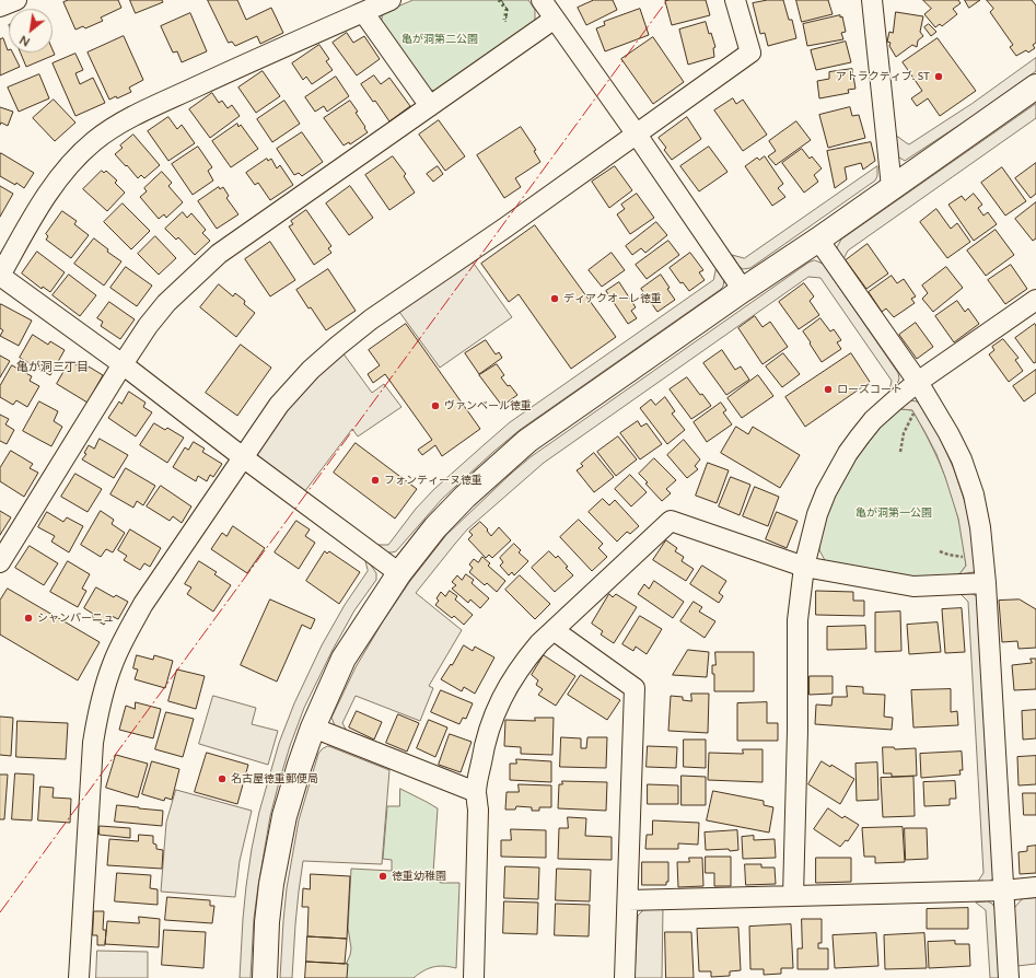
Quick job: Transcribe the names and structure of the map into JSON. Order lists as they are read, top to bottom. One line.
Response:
{"districts":["亀が洞三丁目"],"parks":["亀が洞第二公園","亀が洞第一公園"],"places":["アトラクティブ. ST","ディアクオーレ徳重","ローズコート","ヴァンベール徳重","フォンティーヌ徳重","シャンパーニュ","名古屋徳重郵便局","徳重幼稚園"],"north":"bottom left"}
